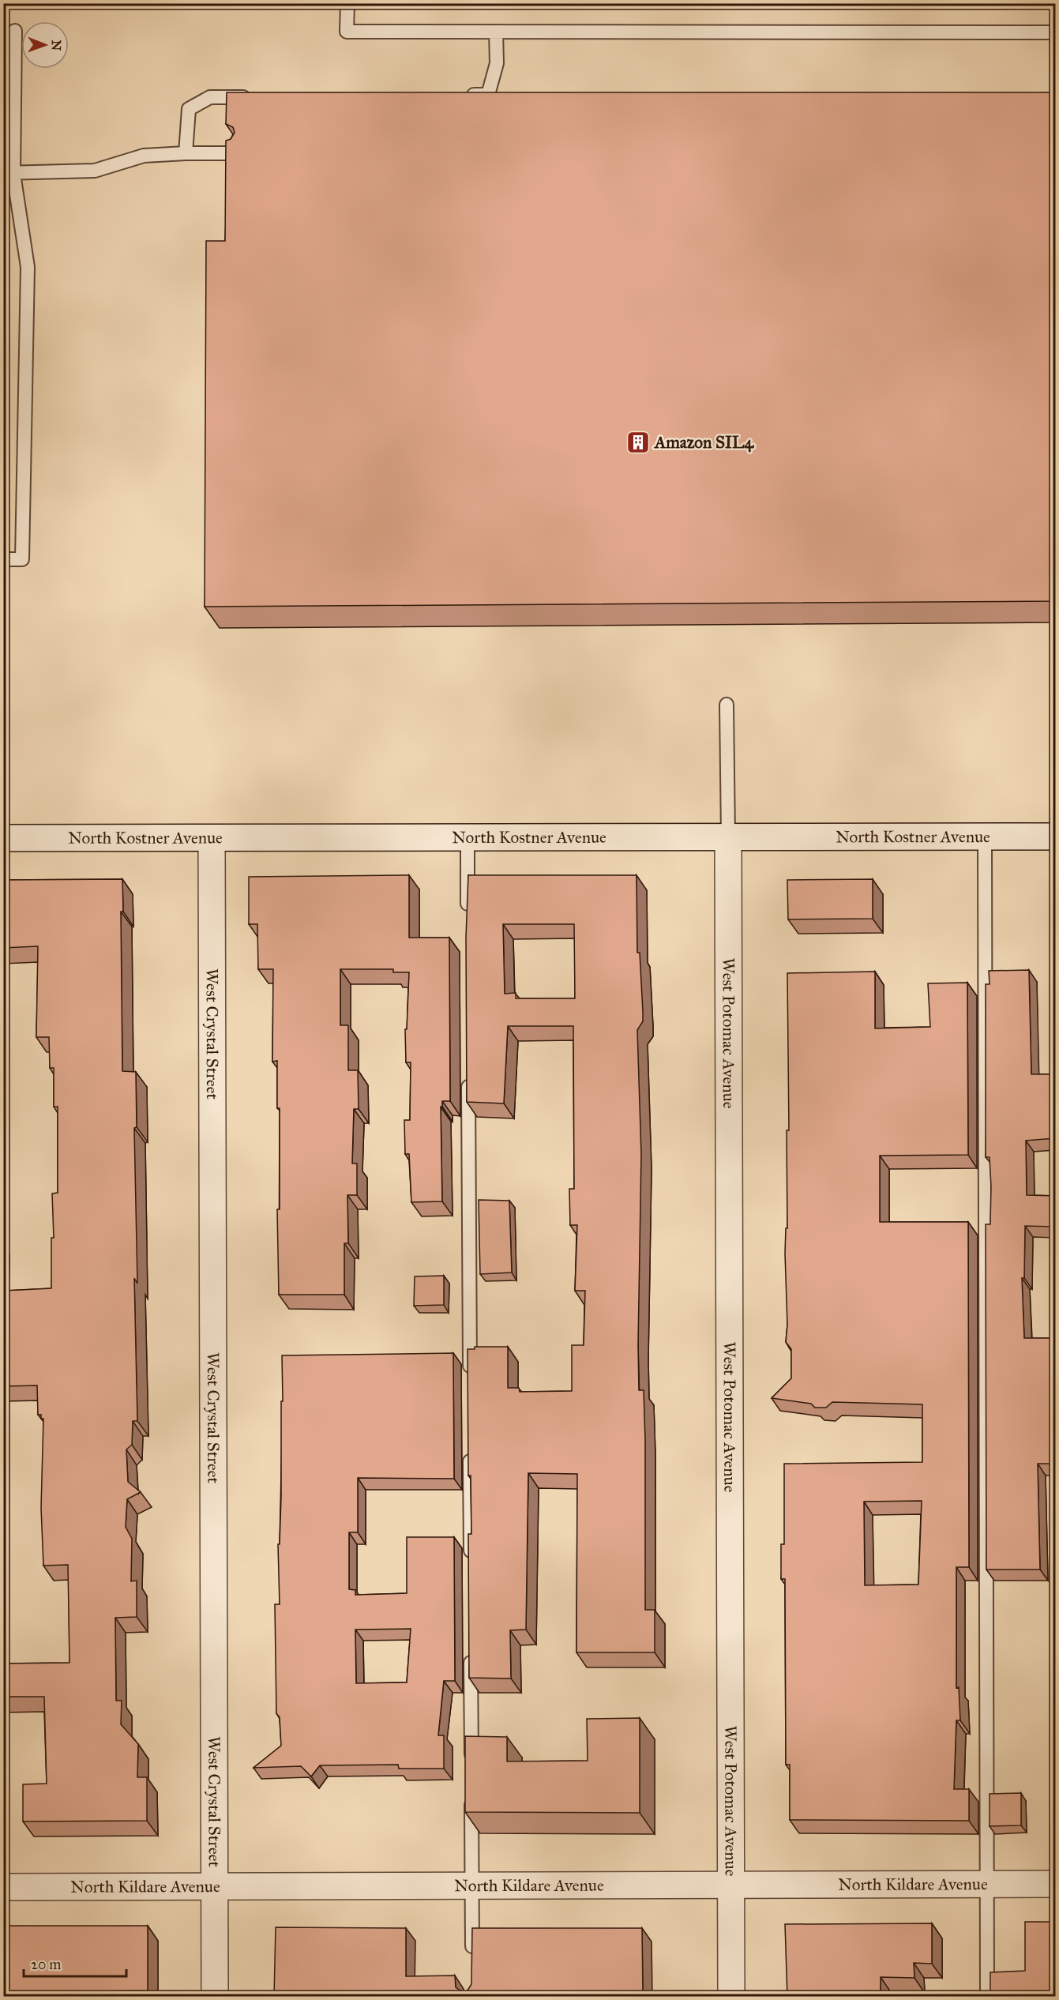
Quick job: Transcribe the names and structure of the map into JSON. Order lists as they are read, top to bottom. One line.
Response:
{"streets":{"street":["North Kostner Avenue","West Crystal Street","West Potomac Avenue","North Kildare Avenue"]},"crossings":[["North Kostner Avenue","West Crystal Street"],["North Kostner Avenue","West Potomac Avenue"],["West Crystal Street","North Kildare Avenue"],["West Potomac Avenue","North Kildare Avenue"]],"places":{"building":["Amazon SIL4"]},"scale_bar":"20 m","north":"right"}
